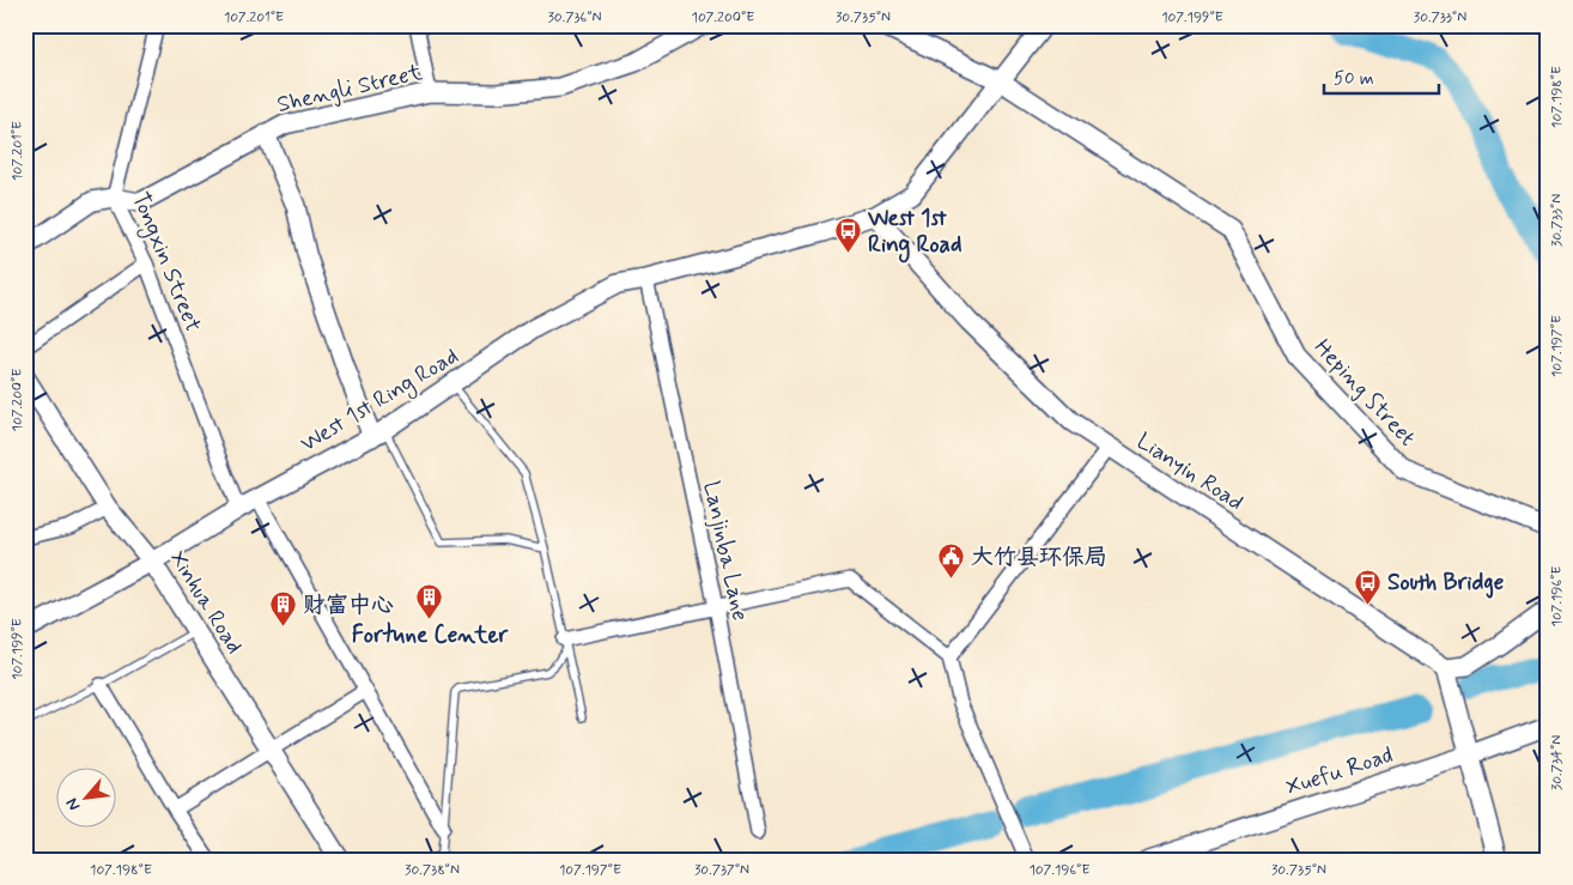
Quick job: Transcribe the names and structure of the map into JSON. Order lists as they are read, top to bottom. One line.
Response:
{"streets":{"street":["Shengli Street","Tongxin Street","Heping Street","West 1st Ring Road","Lianyin Road","Lanjinba Lane","Xinhua Road","Xuefu Road"]},"crossings":[["Shengli Street","Tongxin Street"],["Tongxin Street","West 1st Ring Road"],["Heping Street","West 1st Ring Road"],["West 1st Ring Road","Lianyin Road"],["West 1st Ring Road","Lanjinba Lane"],["West 1st Ring Road","Xinhua Road"]],"places":{"bus stop":["West 1st Ring Road","South Bridge"],"public building":["大竹县环保局"],"building":["Fortune Center","财富中心"]},"scale_bar":"50 m","north":"bottom left","coordinates":["107.201°E","30.736°N","107.200°E","30.735°N","107.199°E","30.733°N","107.198°E","107.197°E","107.196°E","30.734°N","30.738°N","30.737°N"]}
